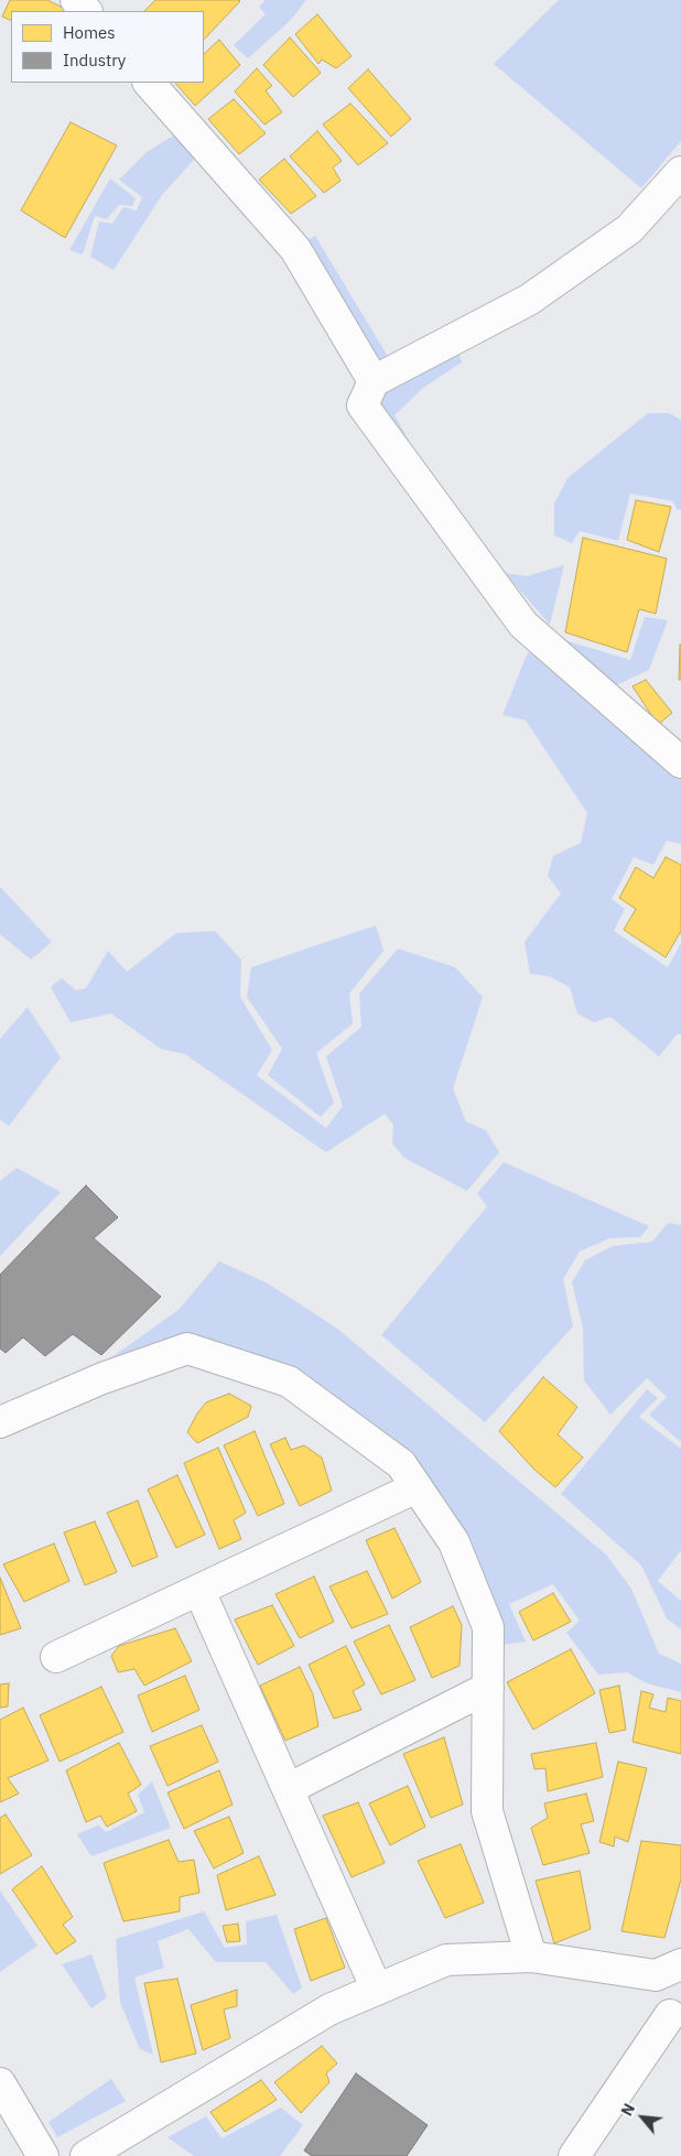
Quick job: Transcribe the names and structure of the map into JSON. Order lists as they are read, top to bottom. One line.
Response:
{"legend":["Homes","Industry"],"north":"top left"}
